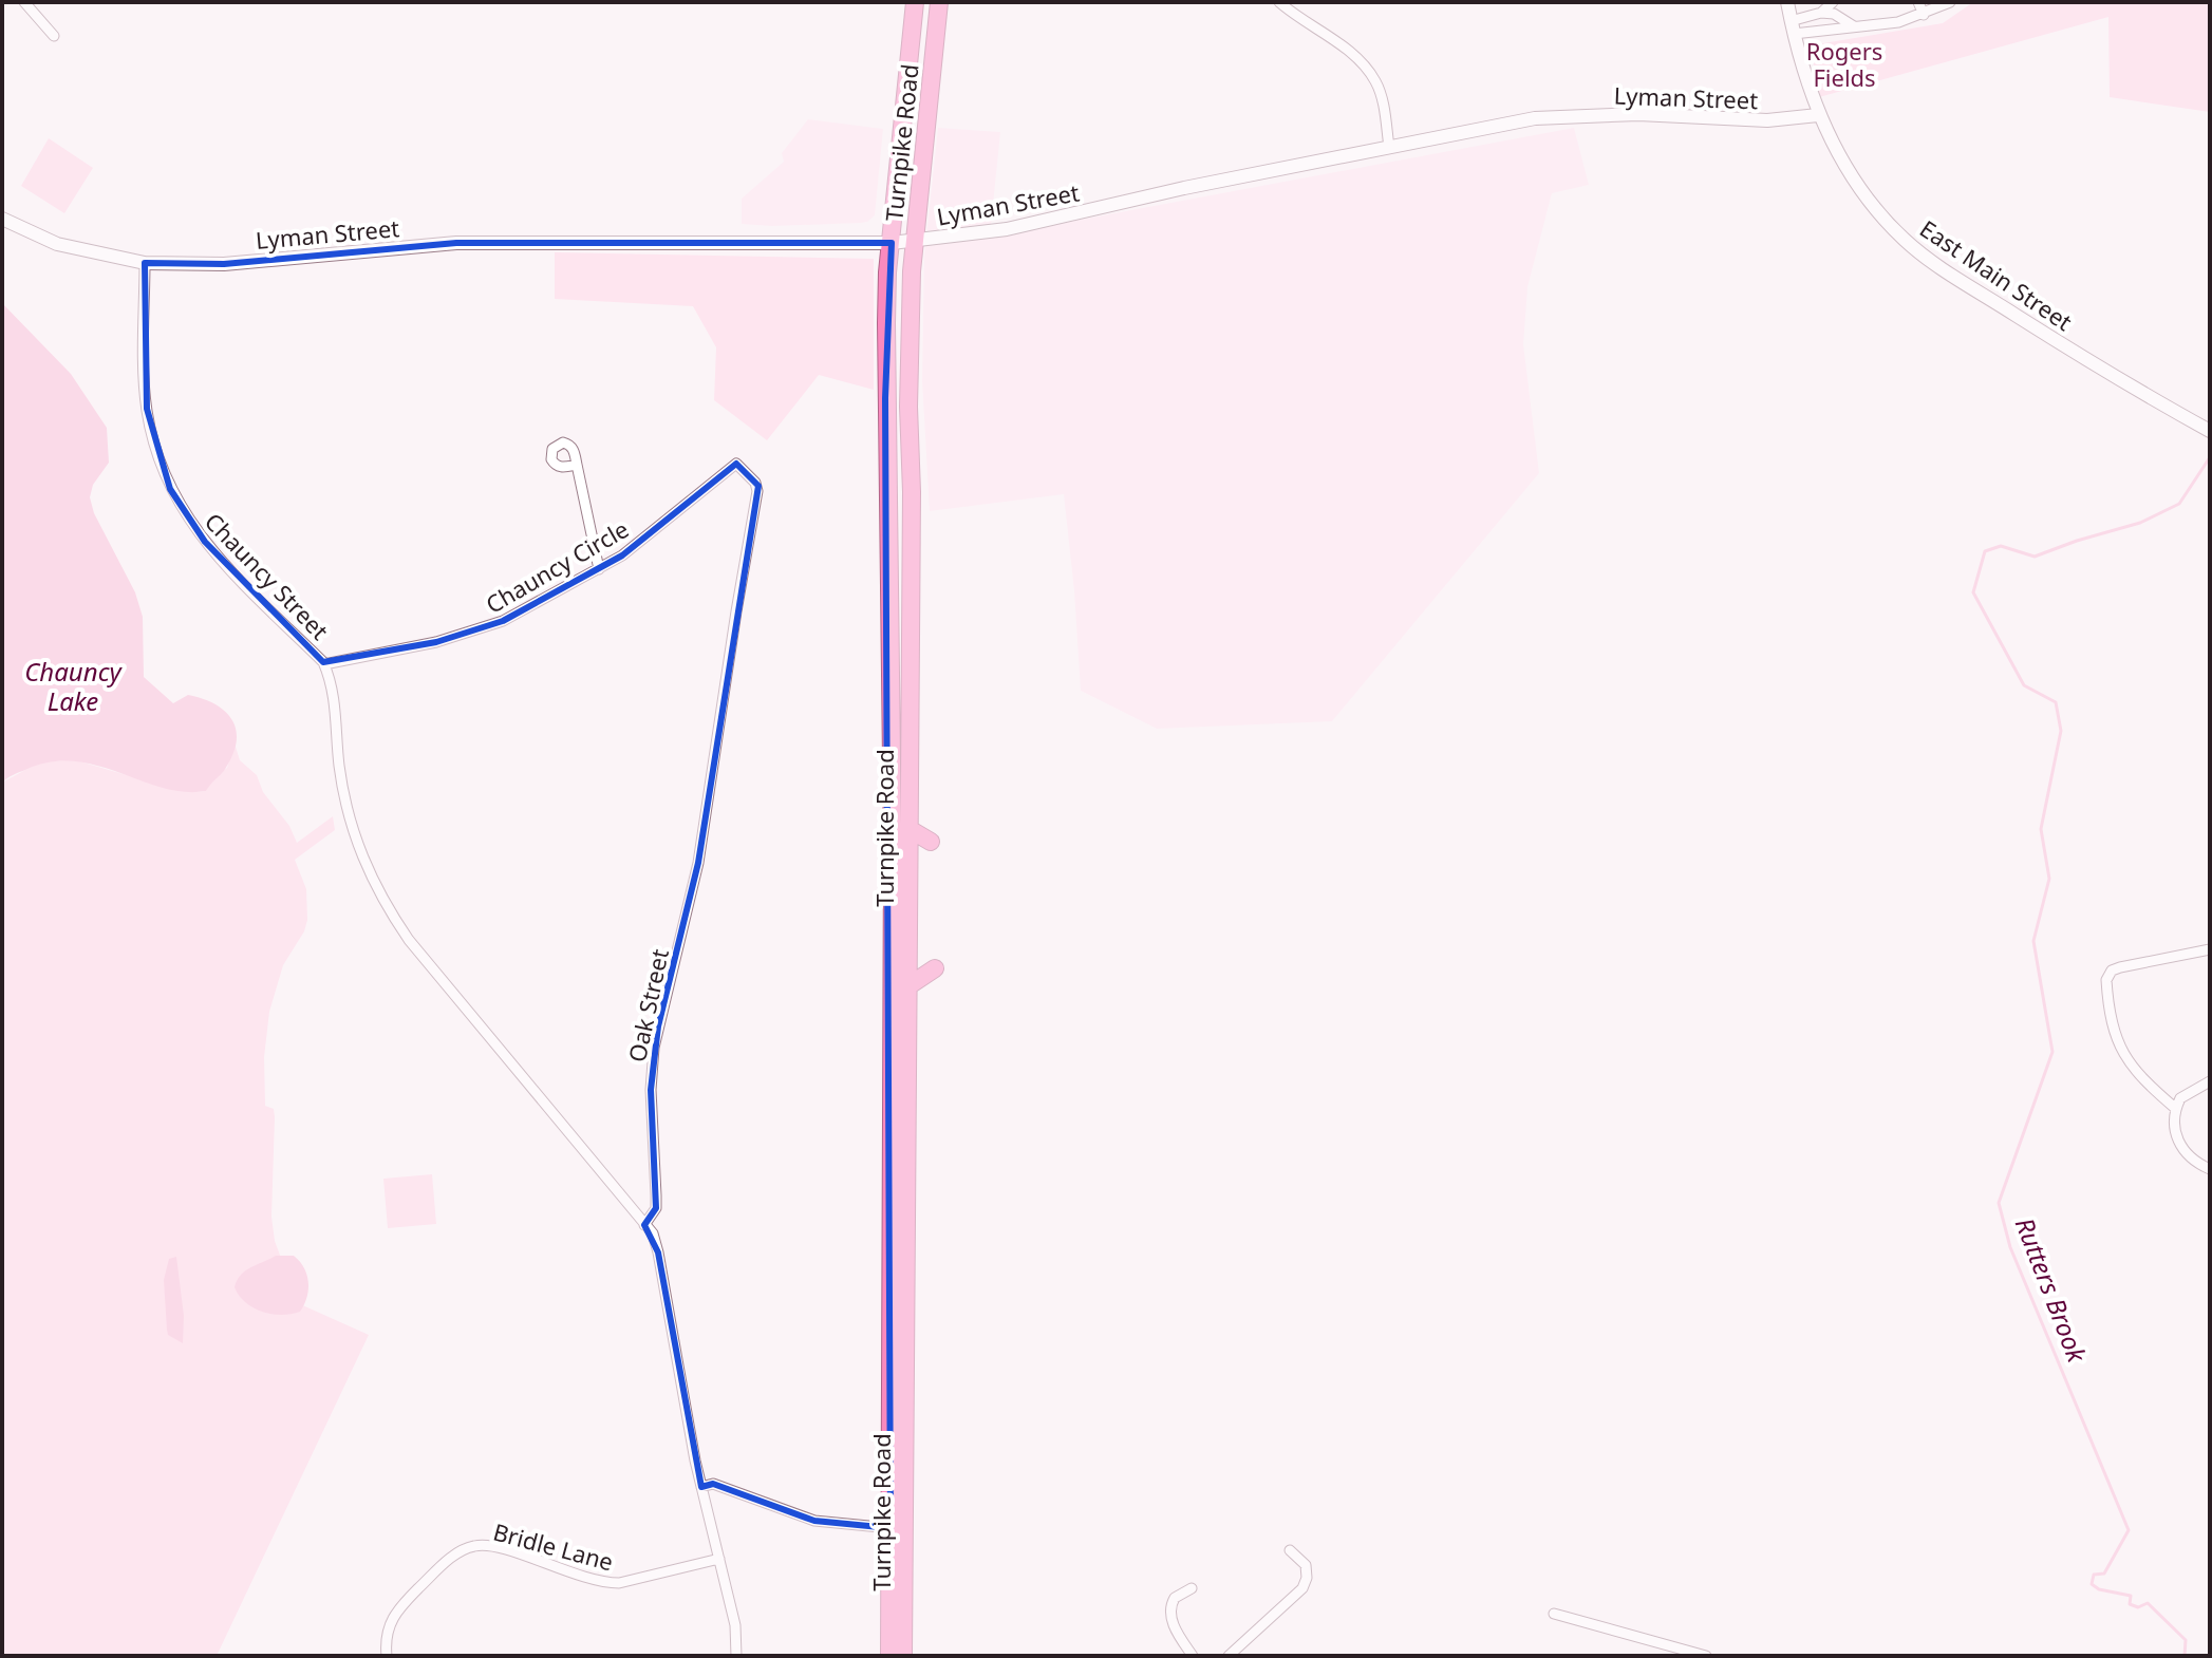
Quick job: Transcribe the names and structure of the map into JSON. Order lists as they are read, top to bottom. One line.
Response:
{"streets":{"highway":["Turnpike Road"],"street":["Lyman Street","East Main Street","Chauncy Circle","Chauncy Street","Oak Street","Bridle Lane"]},"crossings":[["Lyman Street","Turnpike Road"],["Lyman Street","East Main Street"],["Lyman Street","Chauncy Street"],["Chauncy Circle","Chauncy Street"],["Chauncy Circle","Oak Street"],["Chauncy Street","Oak Street"]],"water":["Chauncy Lake","Rutters Brook"],"parks":["Rogers Fields"]}
